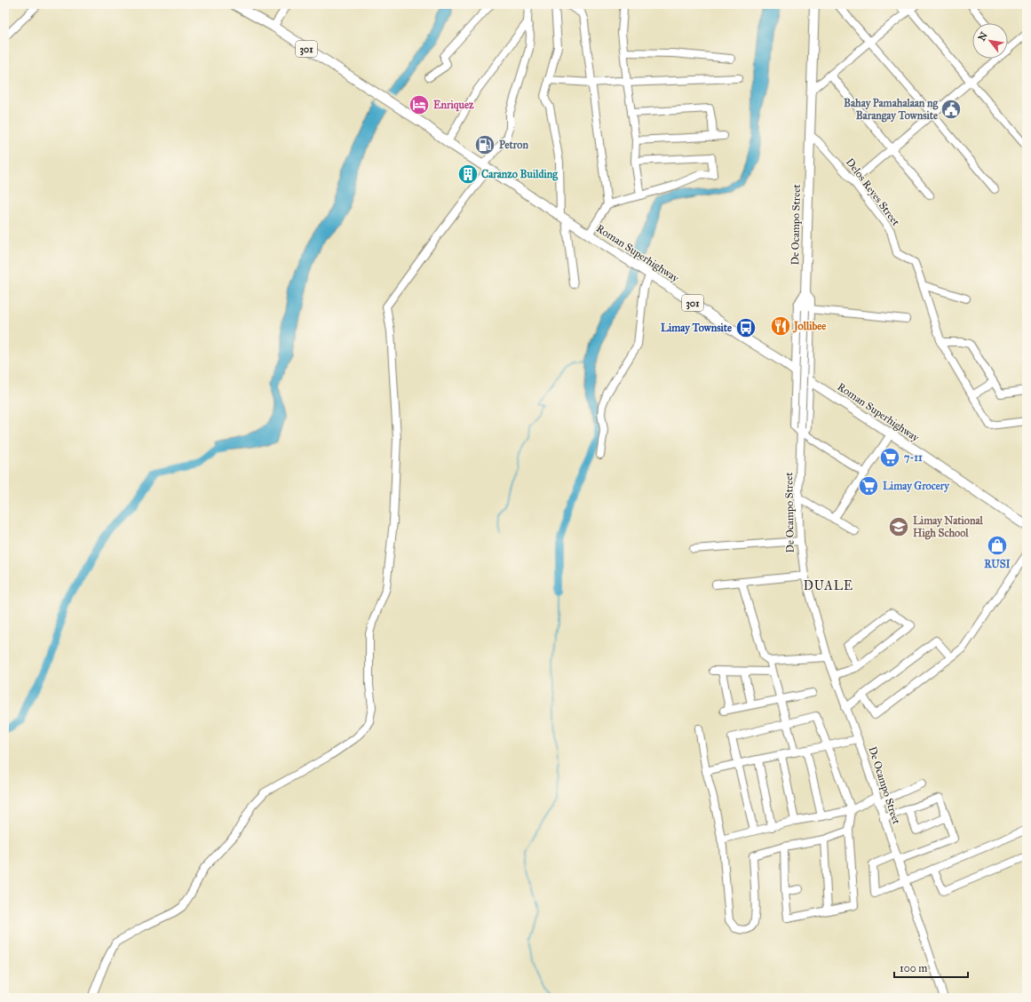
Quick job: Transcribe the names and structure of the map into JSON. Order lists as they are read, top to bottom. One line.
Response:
{"streets":{"main road":["301","De Ocampo Street","Roman Superhighway"],"street":["Delos Reyes Street"]},"crossings":[["Delos Reyes Street","De Ocampo Street"]],"districts":["DUALE"],"places":{"hotel":["Enriquez"],"public building":["Bahay Pamahalaan ng Barangay Townsite"],"fuel station":["Petron"],"building":["Caranzo Building"],"restaurant":["Jollibee"],"bus stop":["Limay Townsite"],"supermarket":["7-11","Limay Grocery"],"school or university":["Limay National High School"],"shop":["RUSI"]},"scale_bar":"100 m","north":"top left"}
